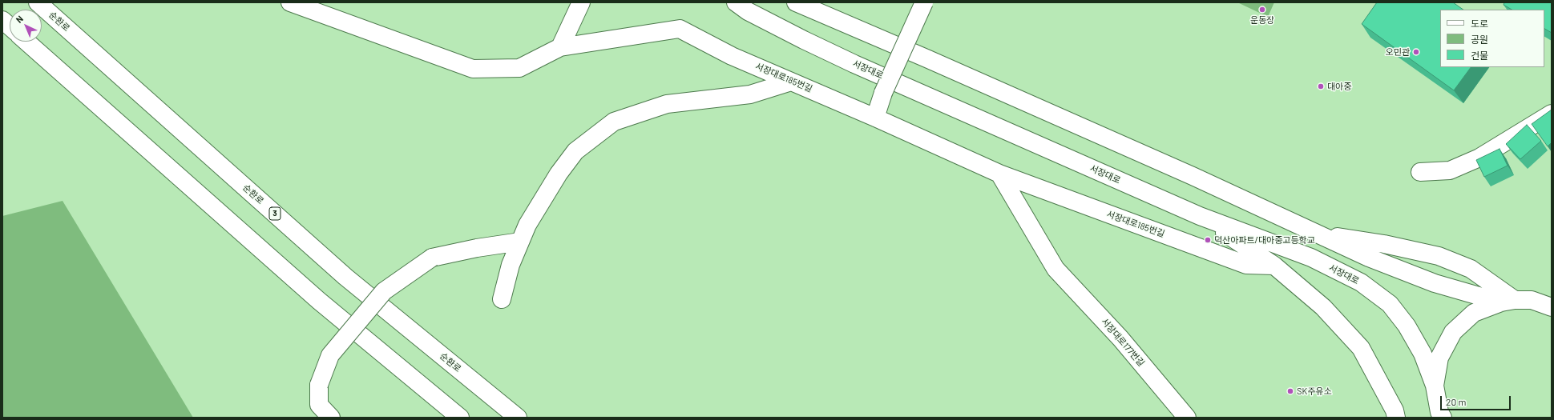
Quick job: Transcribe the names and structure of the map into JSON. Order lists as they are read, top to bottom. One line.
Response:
{"streets":{"main road":["순환로","서장대로","서장대로185번길","3","서장대로177번길"]},"crossings":[["서장대로185번길","서장대로177번길"]],"places":["운동장","오민관","대아중","덕산아파트/대아중고등학교","SK주유소"],"legend":["도로","공원","건물"],"scale_bar":"20 m","north":"top left"}
